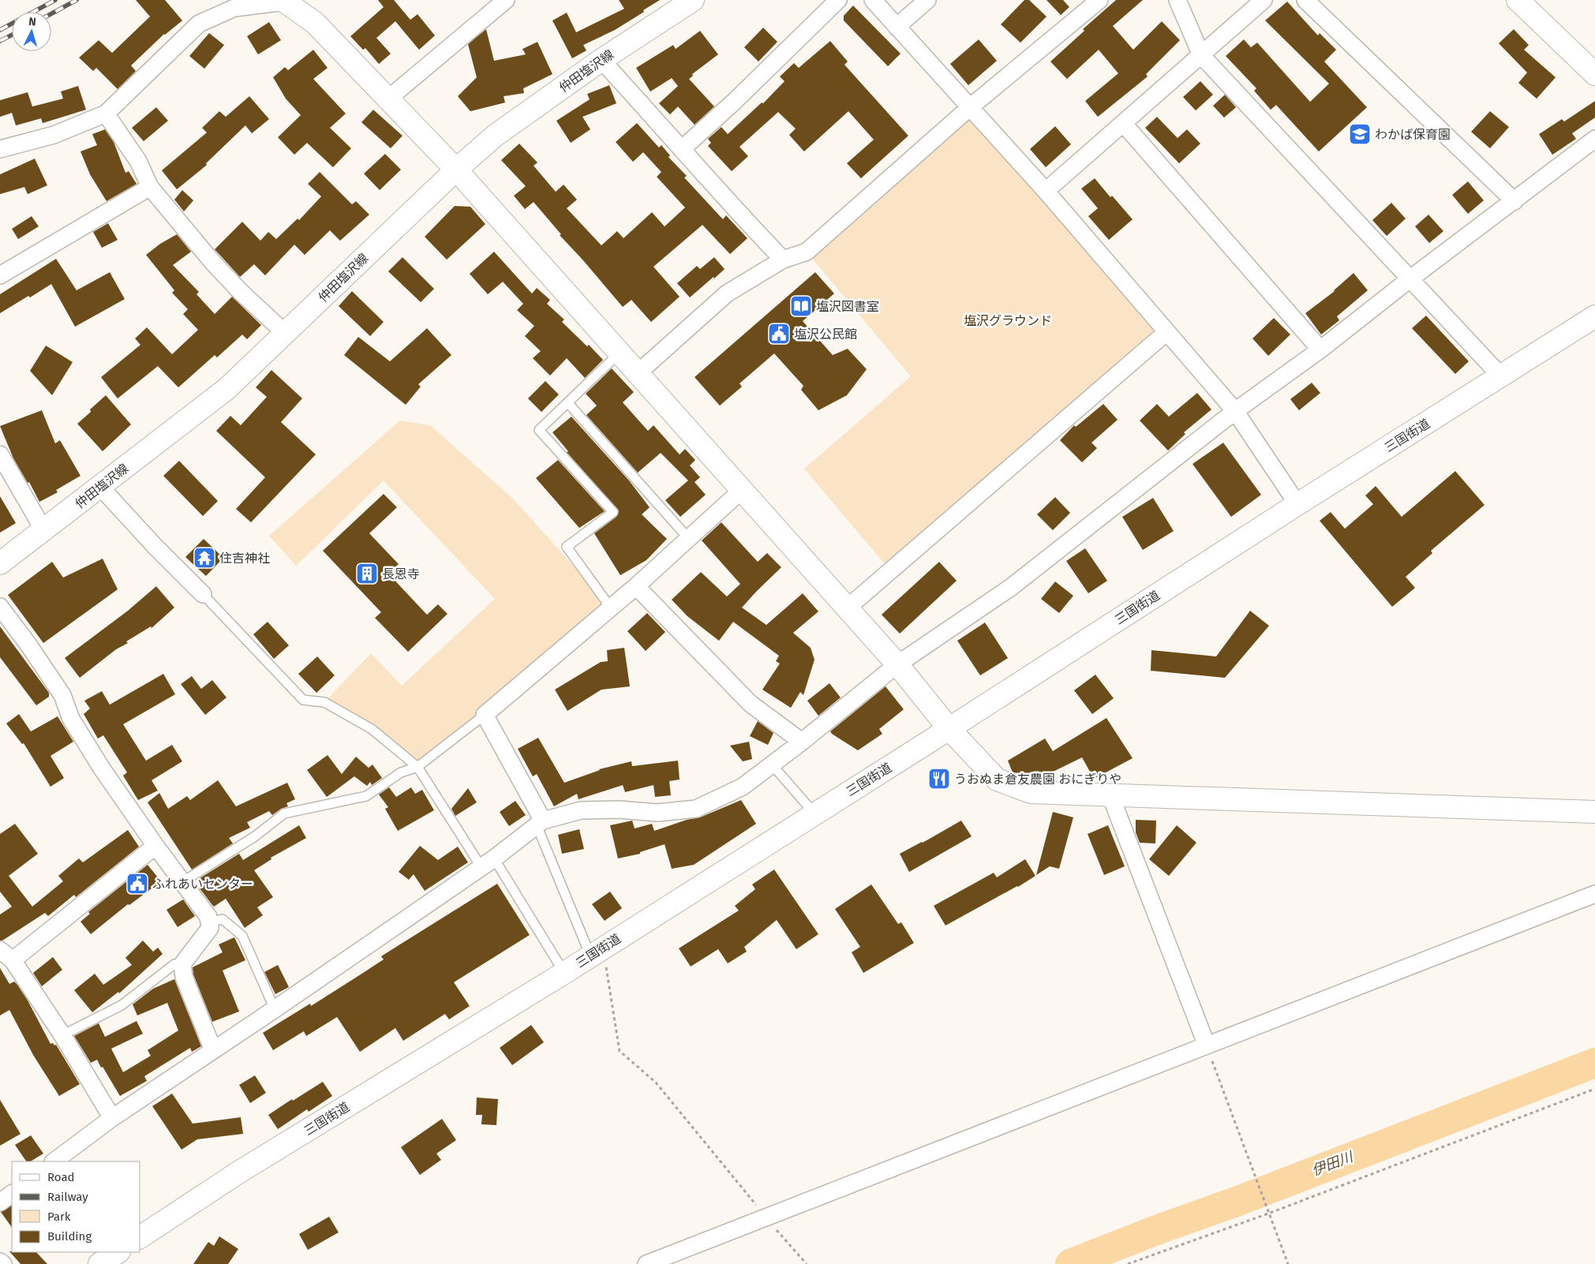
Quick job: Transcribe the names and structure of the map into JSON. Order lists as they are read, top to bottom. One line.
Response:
{"streets":{"main road":["仲田塩沢線","三国街道"]},"water":["伊田川"],"parks":["塩沢グラウンド"],"places":{"school or university":["わかば保育園"],"library":["塩沢図書室"],"public building":["塩沢公民館","ふれあいセンター"],"temple":["住吉神社"],"building":["長恩寺"],"restaurant":["うおぬま倉友農園 おにぎりや"]},"legend":["Road","Railway","Park","Building"],"north":"top"}
